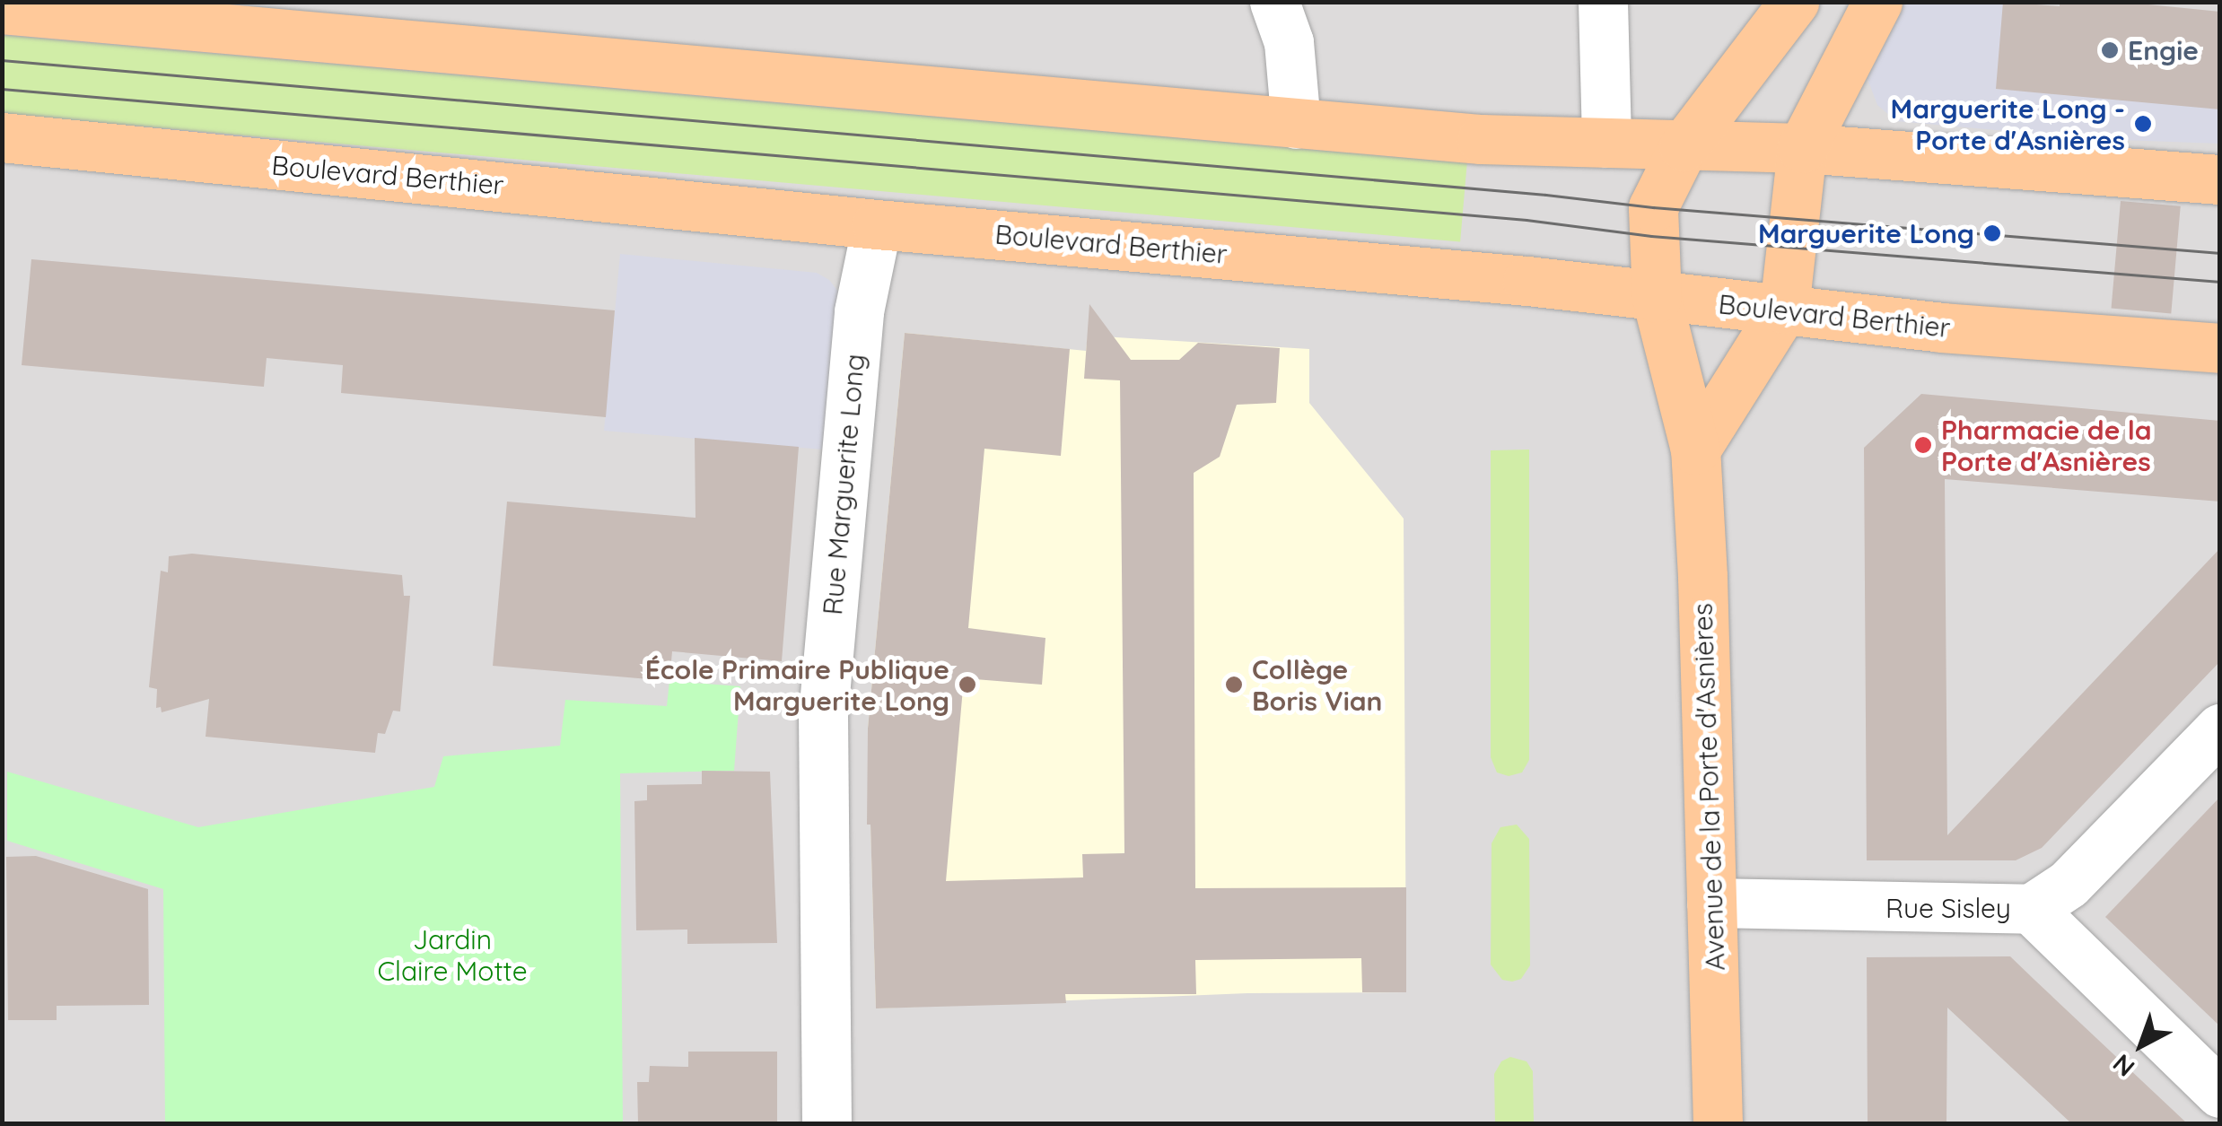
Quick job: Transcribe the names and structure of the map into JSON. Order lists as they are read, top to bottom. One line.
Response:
{"streets":{"main road":["Boulevard Berthier","Avenue de la Porte d'Asnières"],"street":["Rue Marguerite Long","Rue Sisley"]},"crossings":[["Boulevard Berthier","Rue Marguerite Long"],["Boulevard Berthier","Avenue de la Porte d'Asnières"],["Avenue de la Porte d'Asnières","Rue Sisley"]],"parks":["Jardin Claire Motte"],"places":["Engie","Marguerite Long - Porte d'Asnières","Marguerite Long","Pharmacie de la Porte d'Asnières","École Primaire Publique Marguerite Long","Collège Boris Vian"],"north":"bottom left"}
